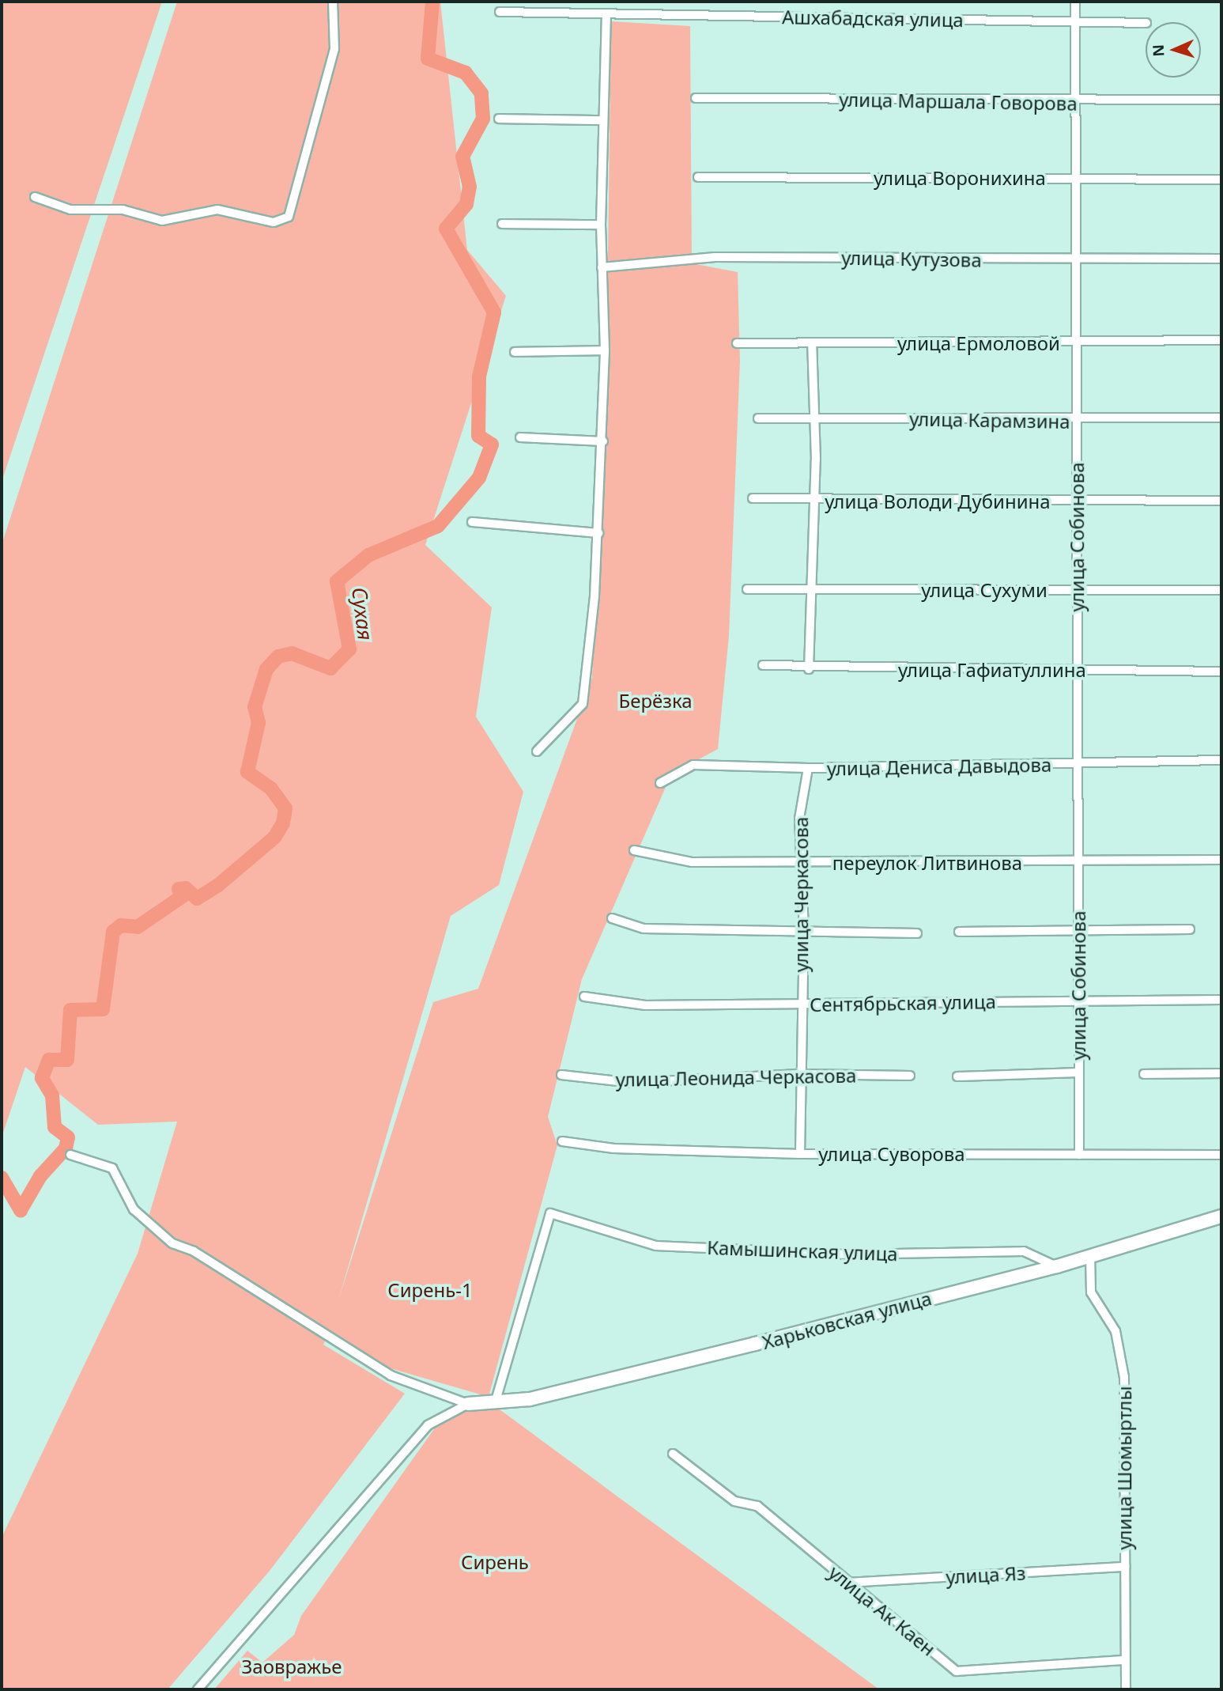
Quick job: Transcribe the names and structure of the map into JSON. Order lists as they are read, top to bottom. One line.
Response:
{"streets":{"street":["Ашхабадская улица","улица Маршала Говорова","улица Воронихина","улица Кутузова","улица Ермоловой","улица Карамзина","улица Володи Дубинина","улица Собинова","улица Сухуми","улица Гафиатуллина","улица Дениса Давыдова","переулок Литвинова","улица Черкасова","Сентябрьская улица","улица Леонида Черкасова","улица Суворова","Камышинская улица","Харьковская улица","улица Шомыртлы","улица Яз","улица Ак Каен"]},"crossings":[["Ашхабадская улица","улица Собинова"],["улица Маршала Говорова","улица Собинова"],["улица Воронихина","улица Собинова"],["улица Кутузова","улица Собинова"],["улица Ермоловой","улица Собинова"],["улица Карамзина","улица Собинова"],["улица Володи Дубинина","улица Собинова"],["улица Собинова","улица Сухуми"],["улица Собинова","улица Гафиатуллина"],["улица Собинова","улица Дениса Давыдова"],["улица Собинова","переулок Литвинова"],["улица Собинова","Сентябрьская улица"],["улица Собинова","улица Суворова"],["улица Дениса Давыдова","улица Черкасова"],["переулок Литвинова","улица Черкасова"],["улица Черкасова","Сентябрьская улица"],["улица Черкасова","улица Леонида Черкасова"],["улица Черкасова","улица Суворова"],["Камышинская улица","Харьковская улица"],["Харьковская улица","улица Шомыртлы"],["улица Шомыртлы","улица Яз"],["улица Шомыртлы","улица Ак Каен"],["улица Яз","улица Ак Каен"]],"water":["Сухая"],"parks":["Берёзка","Сирень-1","Сирень","Заовражье"],"north":"left"}
